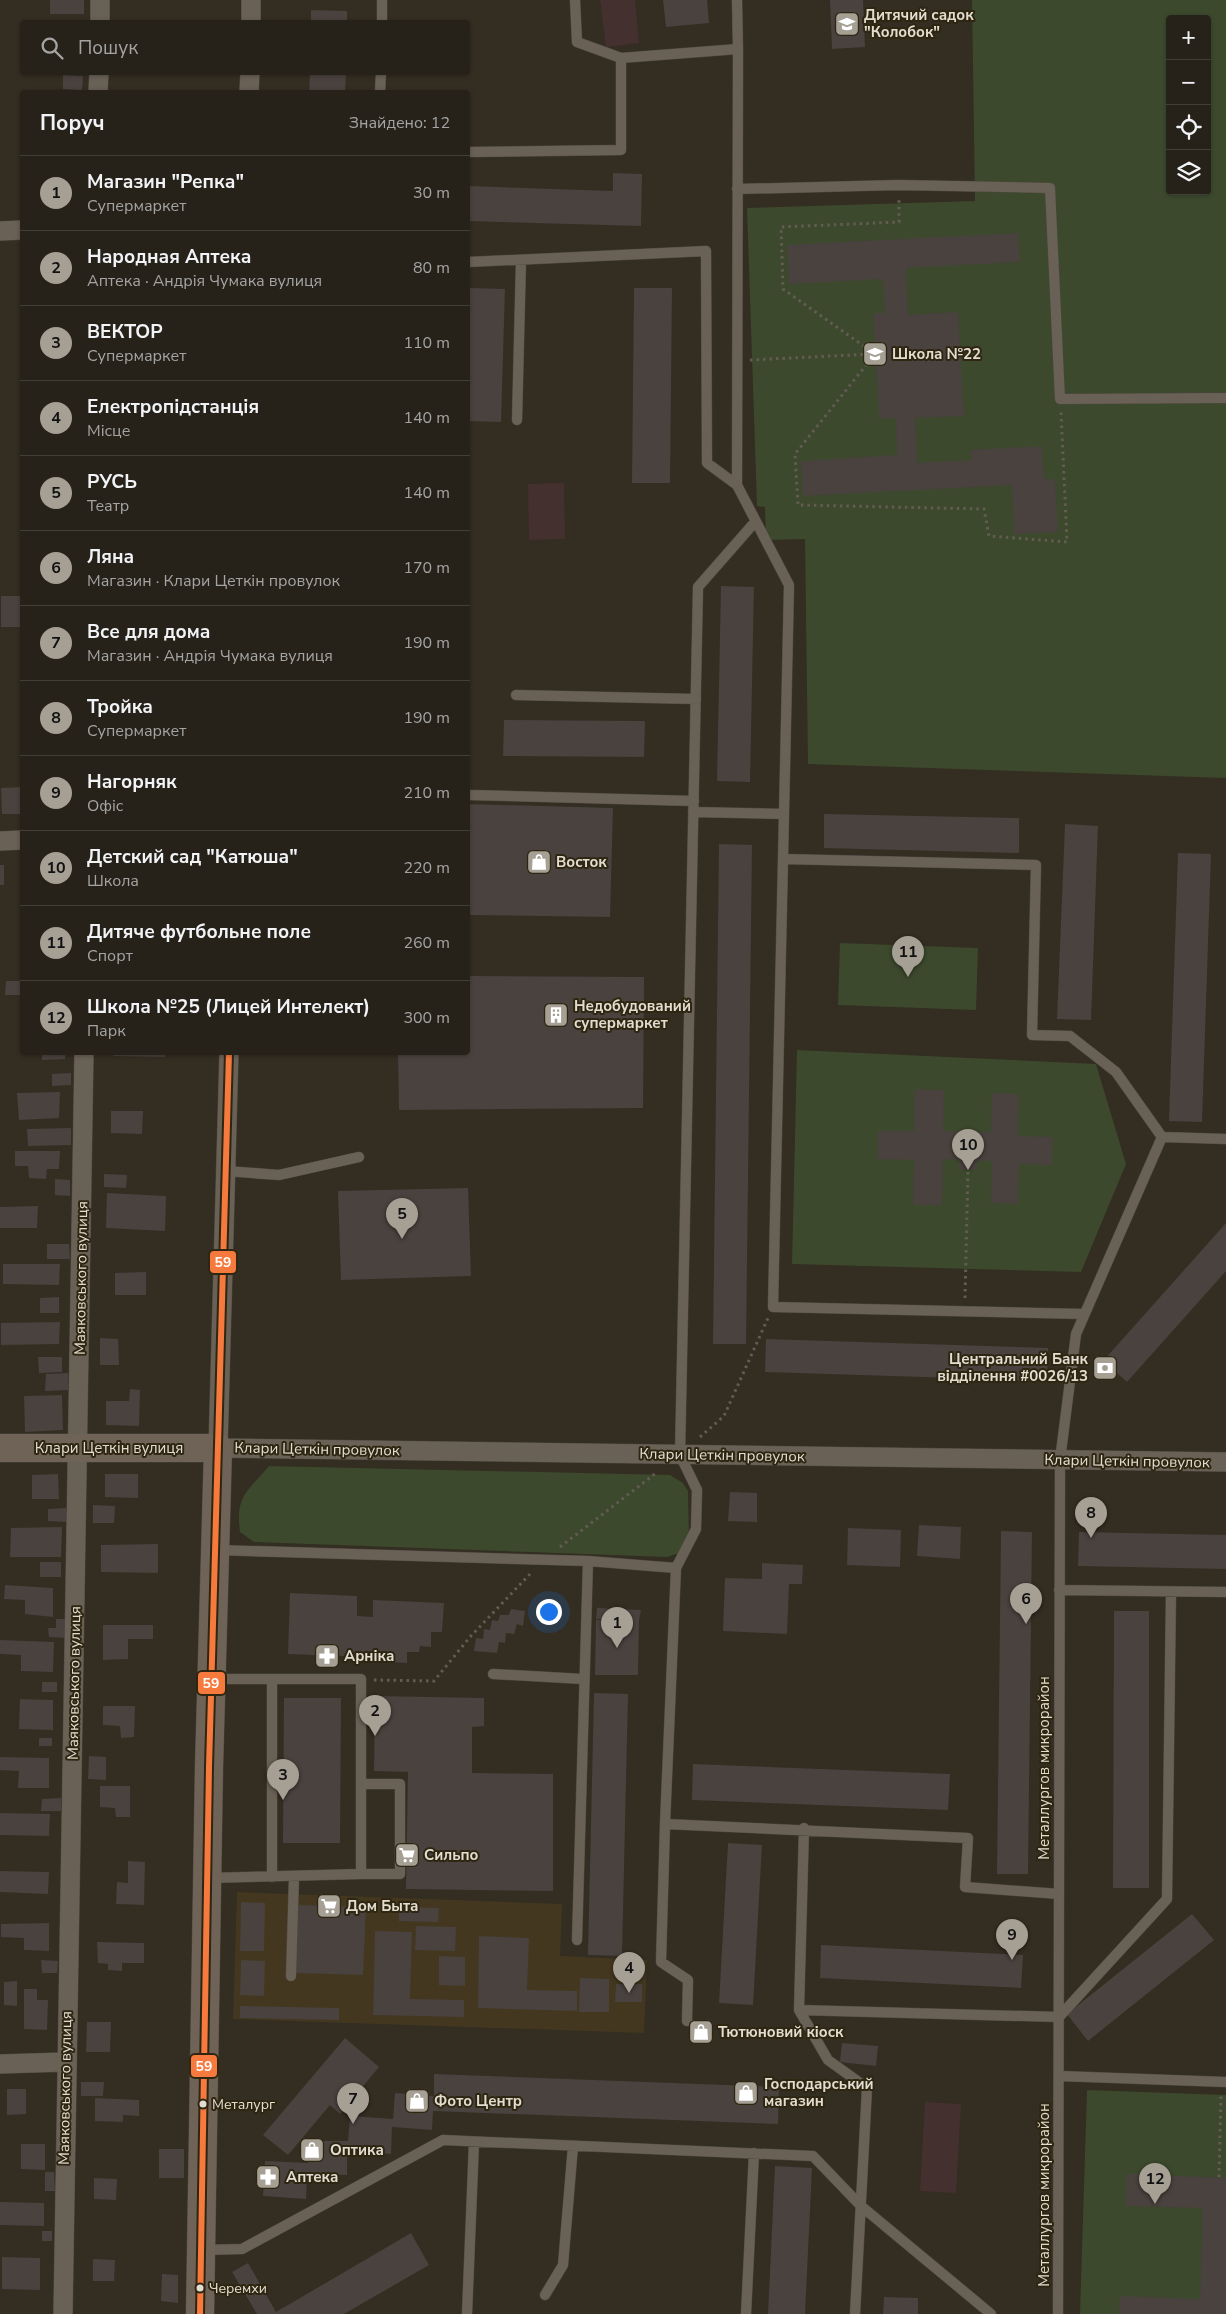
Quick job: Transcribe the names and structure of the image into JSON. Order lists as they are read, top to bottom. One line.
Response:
{"streets":{"street":["Маяковського вулиця","Клари Цеткін вулиця","Клари Цеткін провулок"],"lane":["Металлургов микрорайон"]},"crossings":[["Маяковського вулиця","Клари Цеткін вулиця"],["Клари Цеткін вулиця","Клари Цеткін провулок"],["Клари Цеткін провулок","Металлургов микрорайон"]],"places":{"school or university":["Дитячий садок \"Колобок\"","Школа №22"],"shop":["Восток","Тютюновий кіоск","Господарський магазин","Фото Центр","Оптика"],"building":["Недобудований супермаркет"],"bank":["Центральний Банк відділення #0026/13"],"pharmacy":["Арніка","Аптека"],"supermarket":["Сильпо","Дом Быта"],"other":["Металург","Черемхи"]},"lines":["transit line 59"],"page":{"map_buttons":["+","−"],"search":"Пошук","heading":["Поруч","Знайдено: 12"],"list":[{"mark":"1","name":"Магазин \"Репка\"","note":"Супермаркет","value":"30 m"},{"mark":"2","name":"Народная Аптека","note":"Аптека · Андрія Чумака вулиця","value":"80 m"},{"mark":"3","name":"ВЕКТОР","note":"Супермаркет","value":"110 m"},{"mark":"4","name":"Електропідстанція","note":"Місце","value":"140 m"},{"mark":"5","name":"РУСЬ","note":"Театр","value":"140 m"},{"mark":"6","name":"Ляна","note":"Магазин · Клари Цеткін провулок","value":"170 m"},{"mark":"7","name":"Все для дома","note":"Магазин · Андрія Чумака вулиця","value":"190 m"},{"mark":"8","name":"Тройка","note":"Супермаркет","value":"190 m"},{"mark":"9","name":"Нагорняк","note":"Офіс","value":"210 m"},{"mark":"10","name":"Детский сад \"Катюша\"","note":"Школа","value":"220 m"},{"mark":"11","name":"Дитяче футбольне поле","note":"Спорт","value":"260 m"},{"mark":"12","name":"Школа №25 (Лицей Интелект)","note":"Парк","value":"300 m"}],"pins":["11","10","5","8","6","1","2","3","9","4","7","12"]}}
